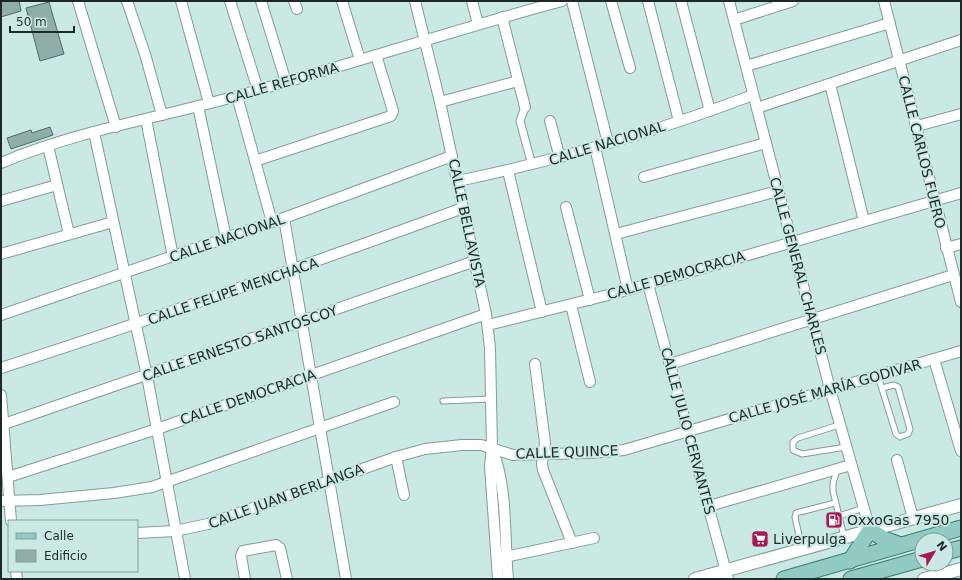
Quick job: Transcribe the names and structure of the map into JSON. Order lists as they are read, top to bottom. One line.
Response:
{"streets":{"street":["CALLE REFORMA","CALLE NACIONAL","CALLE CARLOS FUERO","CALLE BELLAVISTA","CALLE GENERAL CHARLES","CALLE DEMOCRACIA","CALLE FELIPE MENCHACA","CALLE ERNESTO SANTOSCOY","CALLE JOSÉ MARÍA GODIVAR","CALLE JULIO CERVANTES","CALLE QUINCE","CALLE JUAN BERLANGA"]},"crossings":[["CALLE REFORMA","CALLE BELLAVISTA"],["CALLE NACIONAL","CALLE BELLAVISTA"],["CALLE NACIONAL","CALLE GENERAL CHARLES"],["CALLE CARLOS FUERO","CALLE DEMOCRACIA"],["CALLE BELLAVISTA","CALLE DEMOCRACIA"],["CALLE BELLAVISTA","CALLE FELIPE MENCHACA"],["CALLE BELLAVISTA","CALLE ERNESTO SANTOSCOY"],["CALLE BELLAVISTA","CALLE QUINCE"],["CALLE BELLAVISTA","CALLE JUAN BERLANGA"],["CALLE GENERAL CHARLES","CALLE DEMOCRACIA"],["CALLE GENERAL CHARLES","CALLE JOSÉ MARÍA GODIVAR"],["CALLE DEMOCRACIA","CALLE JULIO CERVANTES"],["CALLE JOSÉ MARÍA GODIVAR","CALLE JULIO CERVANTES"],["CALLE JOSÉ MARÍA GODIVAR","CALLE QUINCE"],["CALLE JULIO CERVANTES","CALLE QUINCE"],["CALLE QUINCE","CALLE JUAN BERLANGA"]],"places":{"fuel station":["OxxoGas 7950"],"supermarket":["Liverpulga"]},"legend":["Calle","Edificio"],"scale_bar":"50 m","north":"top right"}
